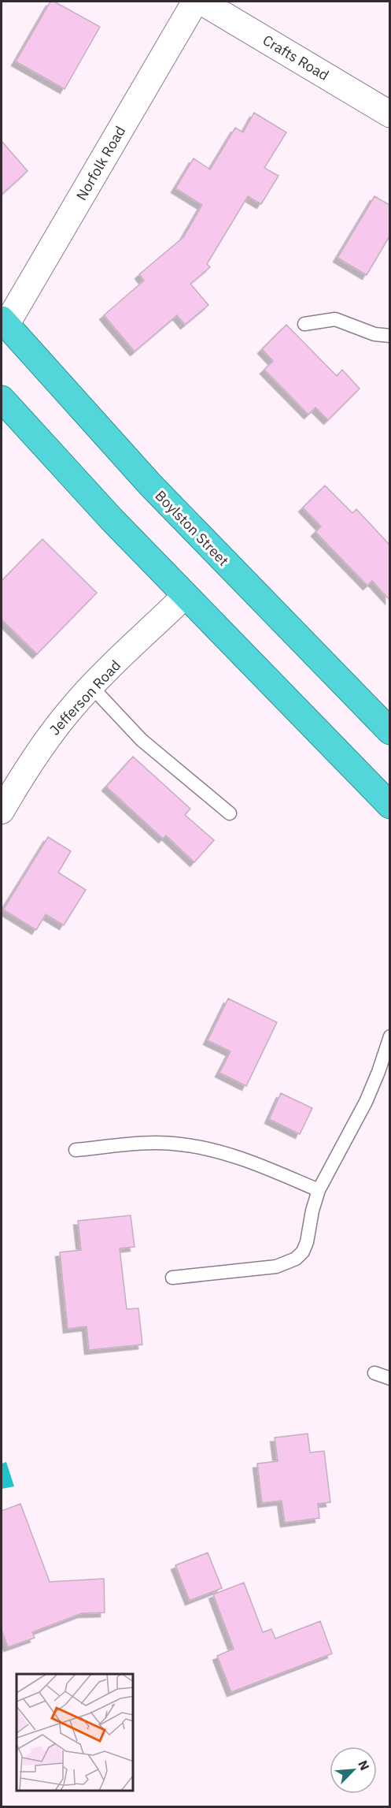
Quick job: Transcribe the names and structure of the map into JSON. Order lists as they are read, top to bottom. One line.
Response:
{"streets":{"highway":["Boylston Street"],"street":["Crafts Road","Norfolk Road","Jefferson Road"]},"crossings":[["Norfolk Road","Boylston Street"]],"north":"top right"}
